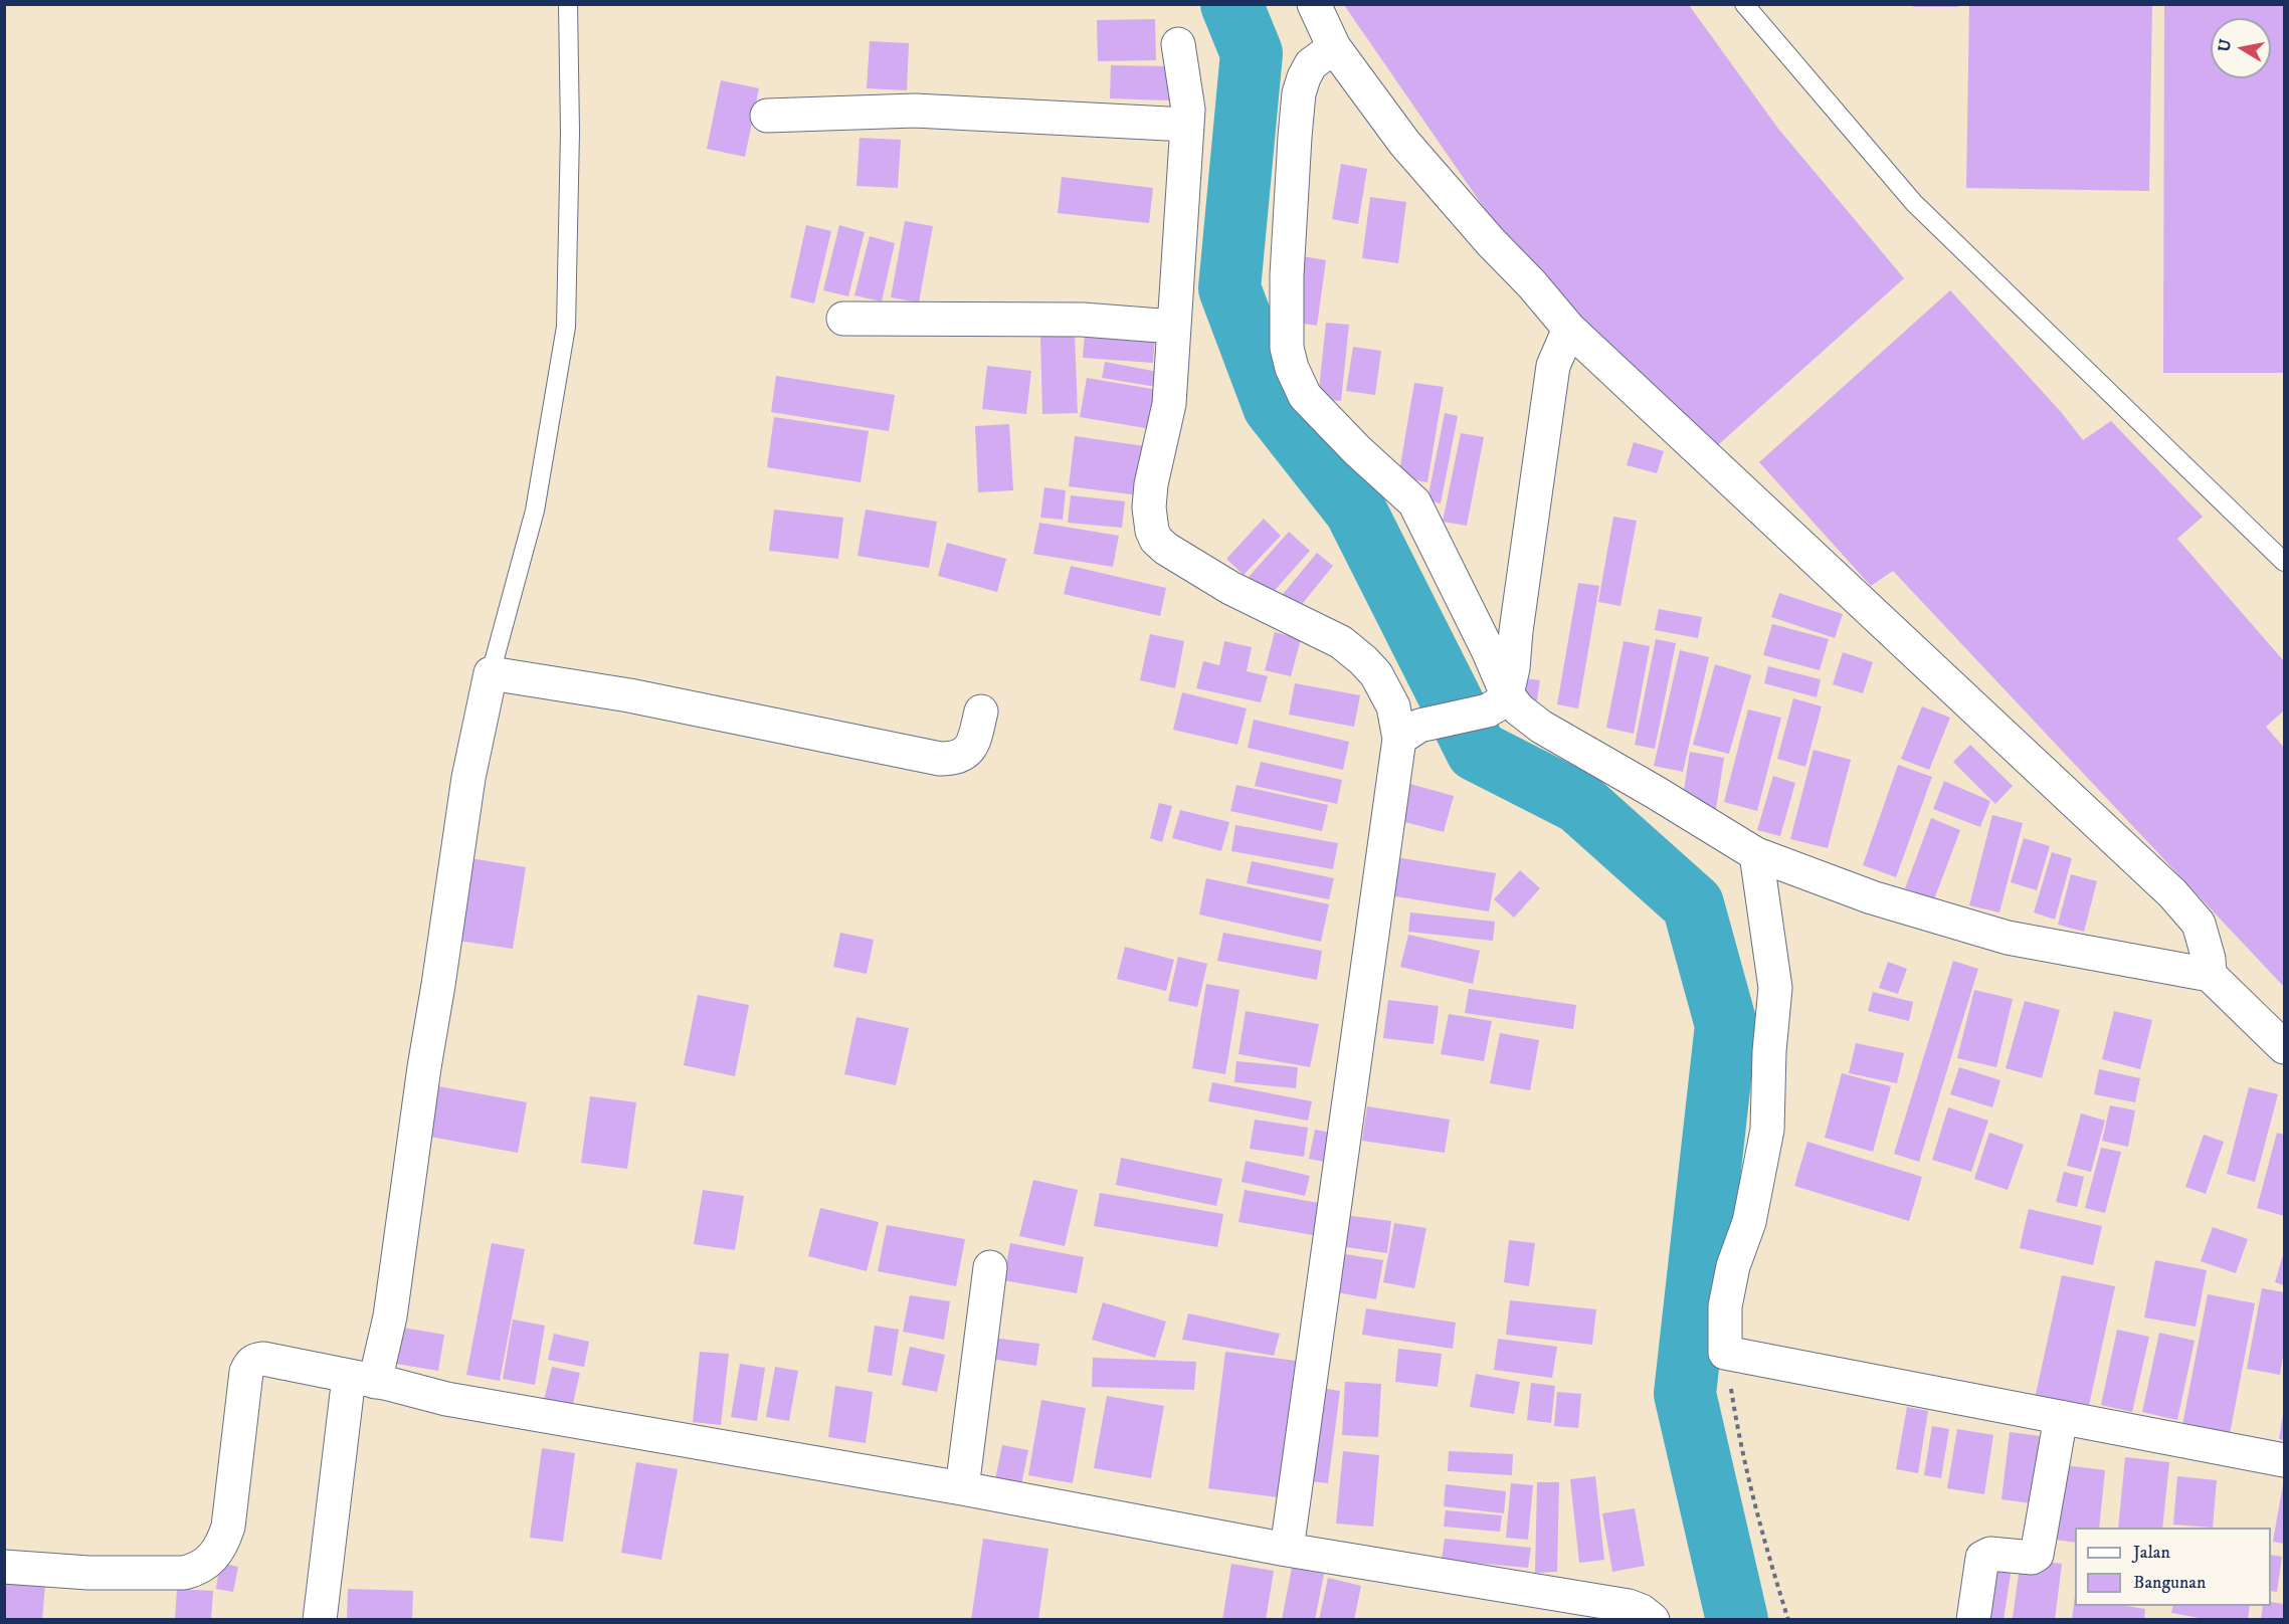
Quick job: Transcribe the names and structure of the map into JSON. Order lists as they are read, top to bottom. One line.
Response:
{"legend":["Jalan","Bangunan"],"north":"left"}
